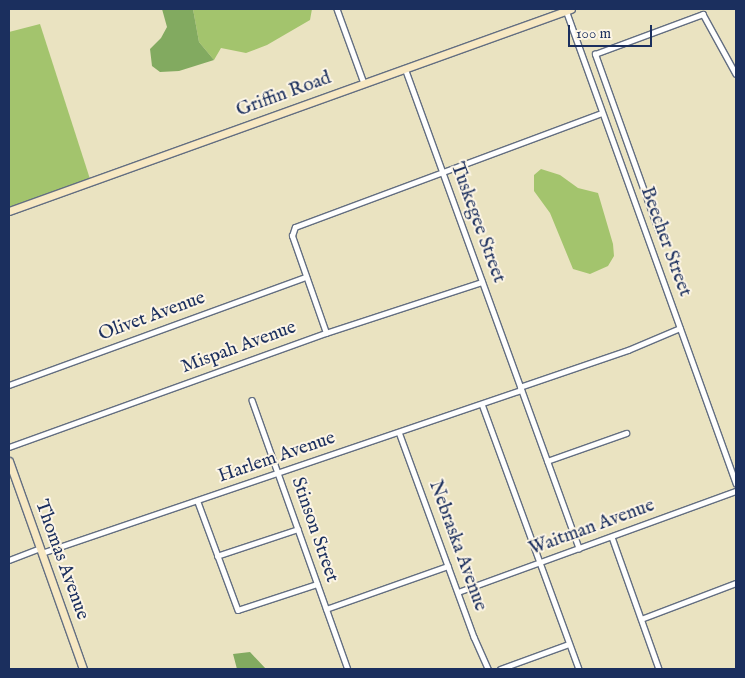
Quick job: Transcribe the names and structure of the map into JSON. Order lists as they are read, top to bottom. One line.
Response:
{"streets":{"street":["Griffin Road","Tuskegee Street","Beecher Street","Olivet Avenue","Mispah Avenue","Harlem Avenue","Waitman Avenue","Stinson Street","Nebraska Avenue","Thomas Avenue"]},"crossings":[["Griffin Road","Tuskegee Street"],["Griffin Road","Beecher Street"],["Tuskegee Street","Mispah Avenue"],["Tuskegee Street","Harlem Avenue"],["Tuskegee Street","Waitman Avenue"],["Beecher Street","Harlem Avenue"],["Harlem Avenue","Stinson Street"],["Harlem Avenue","Nebraska Avenue"],["Harlem Avenue","Thomas Avenue"],["Waitman Avenue","Nebraska Avenue"]],"scale_bar":"100 m"}
